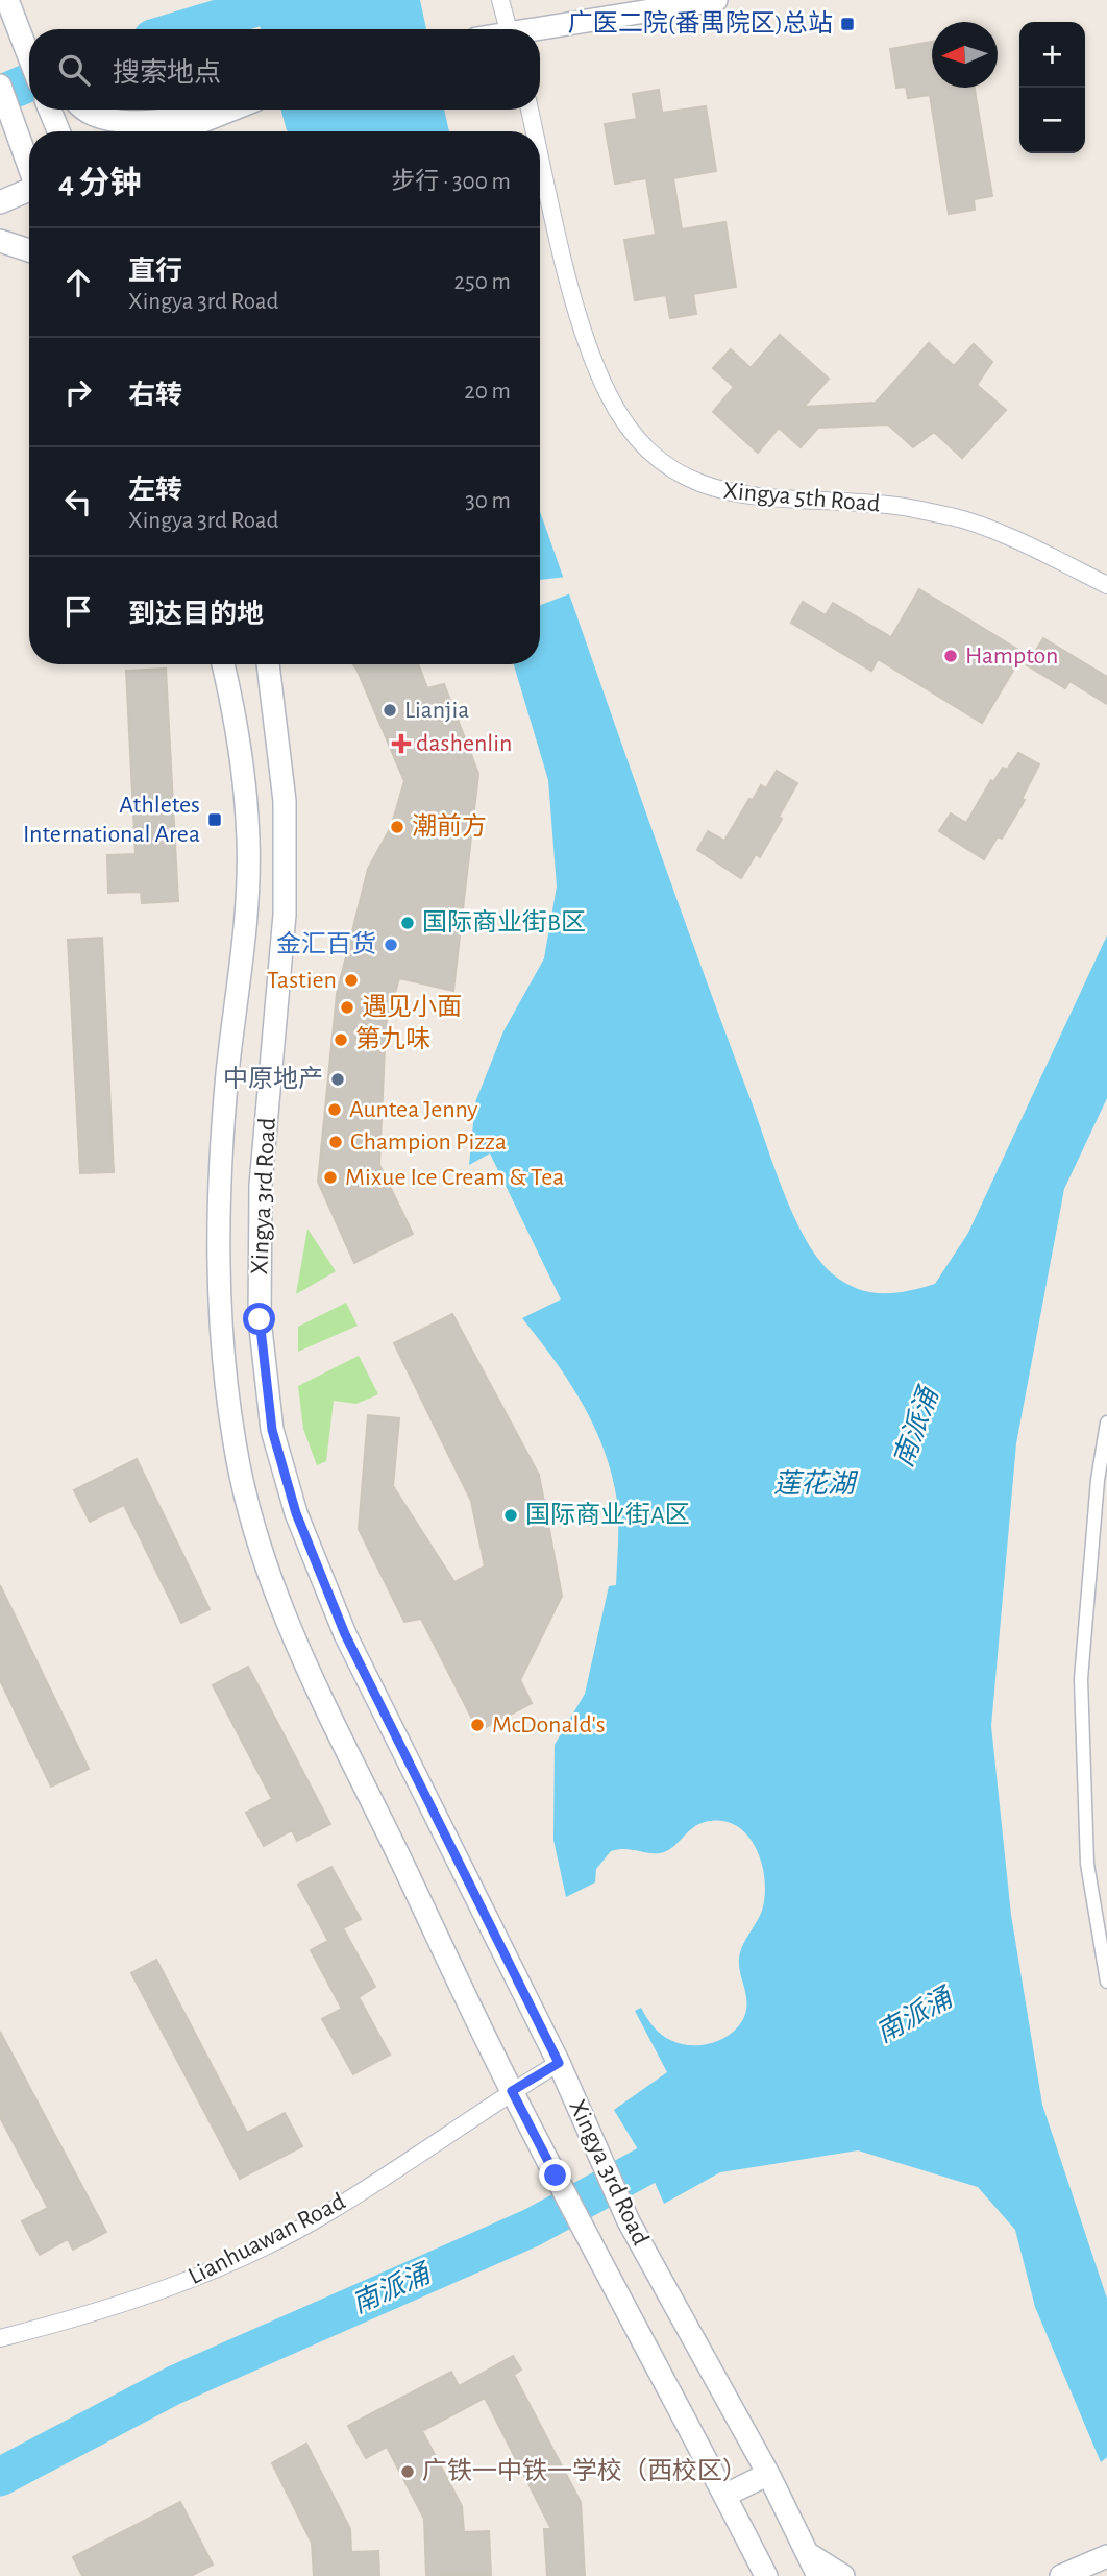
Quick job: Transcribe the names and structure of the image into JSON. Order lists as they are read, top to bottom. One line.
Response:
{"streets":{"street":["Xingya 5th Road","Xingya 3rd Road","Lianhuawan Road"]},"crossings":[["Xingya 3rd Road","Lianhuawan Road"]],"water":["南派涌","莲花湖"],"places":{"transit":["广医二院(番禺院区)总站","Athletes International Area"],"other":["Hampton","Lianjia","潮前方","国际商业街B区","金汇百货","Tastien","遇见小面","第九味","中原地产","Auntea Jenny","Champion Pizza","Mixue Ice Cream & Tea","国际商业街A区","McDonald's","广铁一中铁一学校（西校区）"],"health":["dashenlin"]},"north":"left","page":{"map_buttons":["+","−"],"search":"搜索地点","heading":["4 分钟","步行 · 300 m"],"list":[["直行","Xingya 3rd Road","250 m"],["右转","20 m"],["左转","Xingya 3rd Road","30 m"],"到达目的地"]}}
